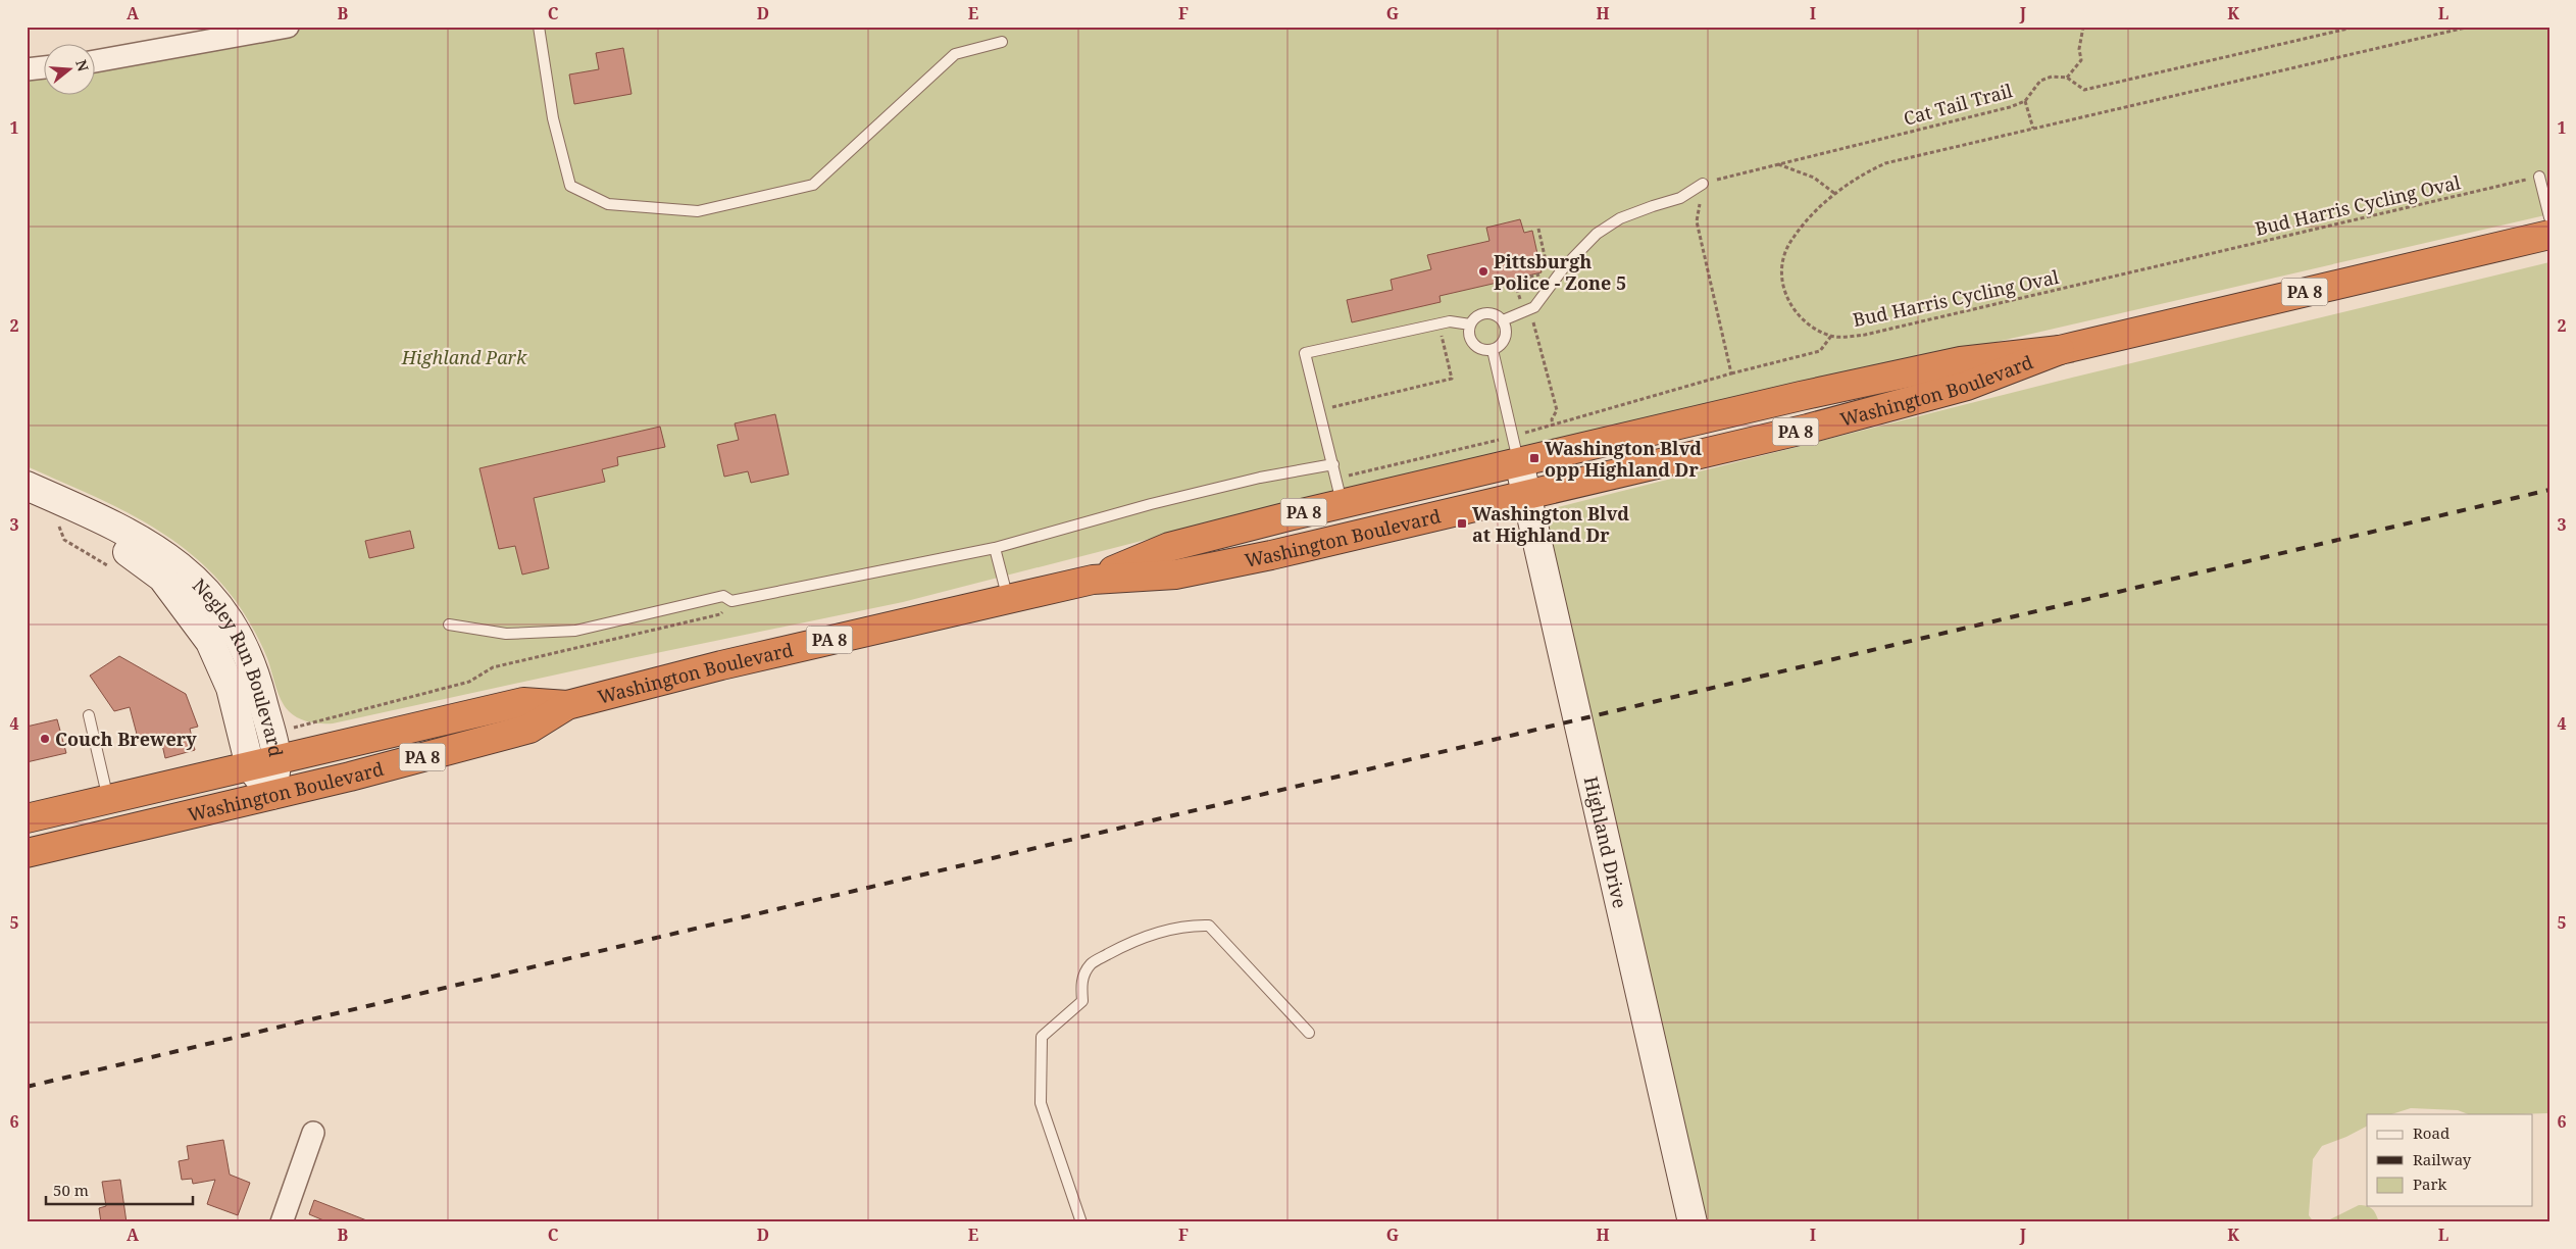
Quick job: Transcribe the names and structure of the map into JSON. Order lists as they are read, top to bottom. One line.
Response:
{"streets":{"highway":["PA 8","Washington Boulevard"],"main road":["Negley Run Boulevard","Highland Drive"],"path":["Cat Tail Trail","Bud Harris Cycling Oval"]},"crossings":[["Washington Boulevard","Negley Run Boulevard"],["Washington Boulevard","Highland Drive"]],"parks":["Highland Park"],"places":{"other":["Pittsburgh Police - Zone 5","Couch Brewery"],"transit":["Washington Blvd opp Highland Dr","Washington Blvd at Highland Dr"]},"legend":["Road","Railway","Park"],"scale_bar":"50 m","north":"right","grid":{"columns":["A","B","C","D","E","F","G","H","I","J","K","L"],"rows":["1","2","3","4","5","6"]}}
